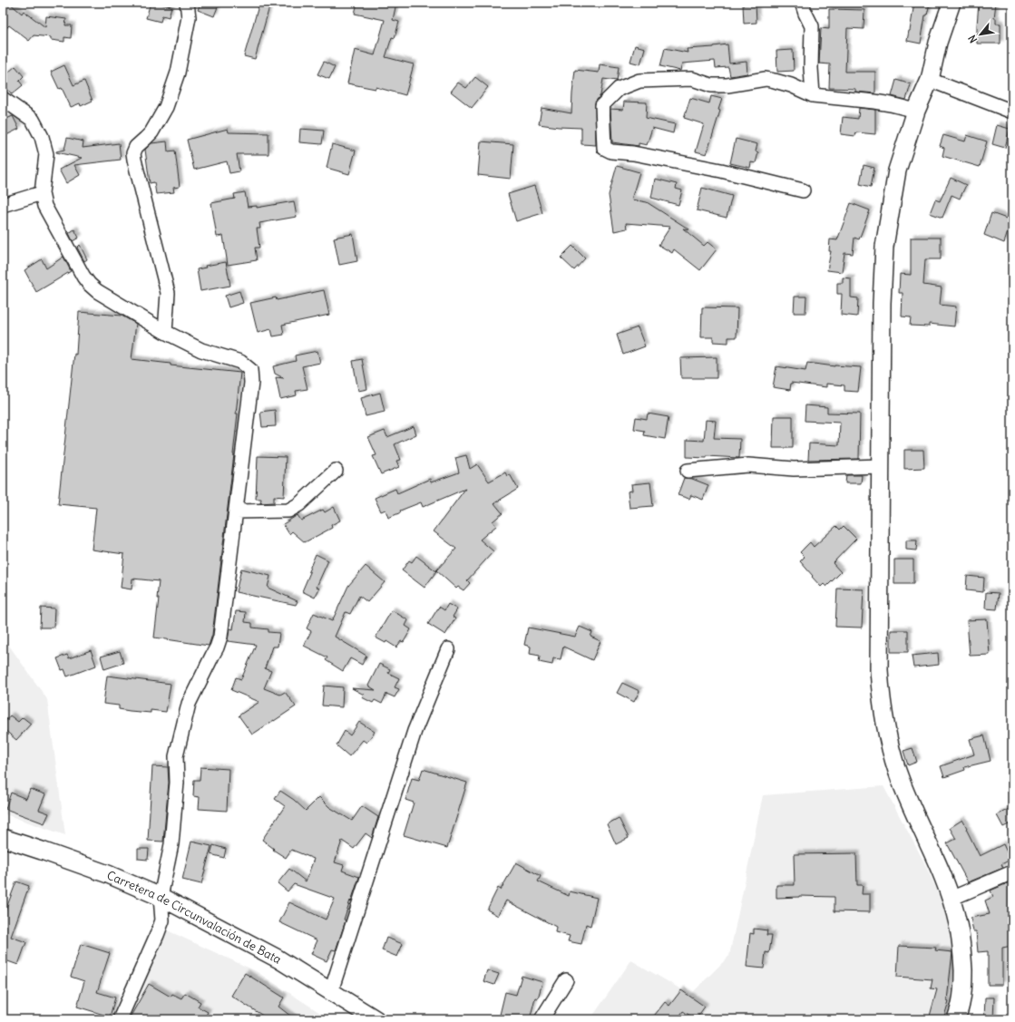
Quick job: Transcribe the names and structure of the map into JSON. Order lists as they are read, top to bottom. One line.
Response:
{"streets":{"main road":["Carretera de Circunvalación de Bata"]},"north":"bottom left"}
